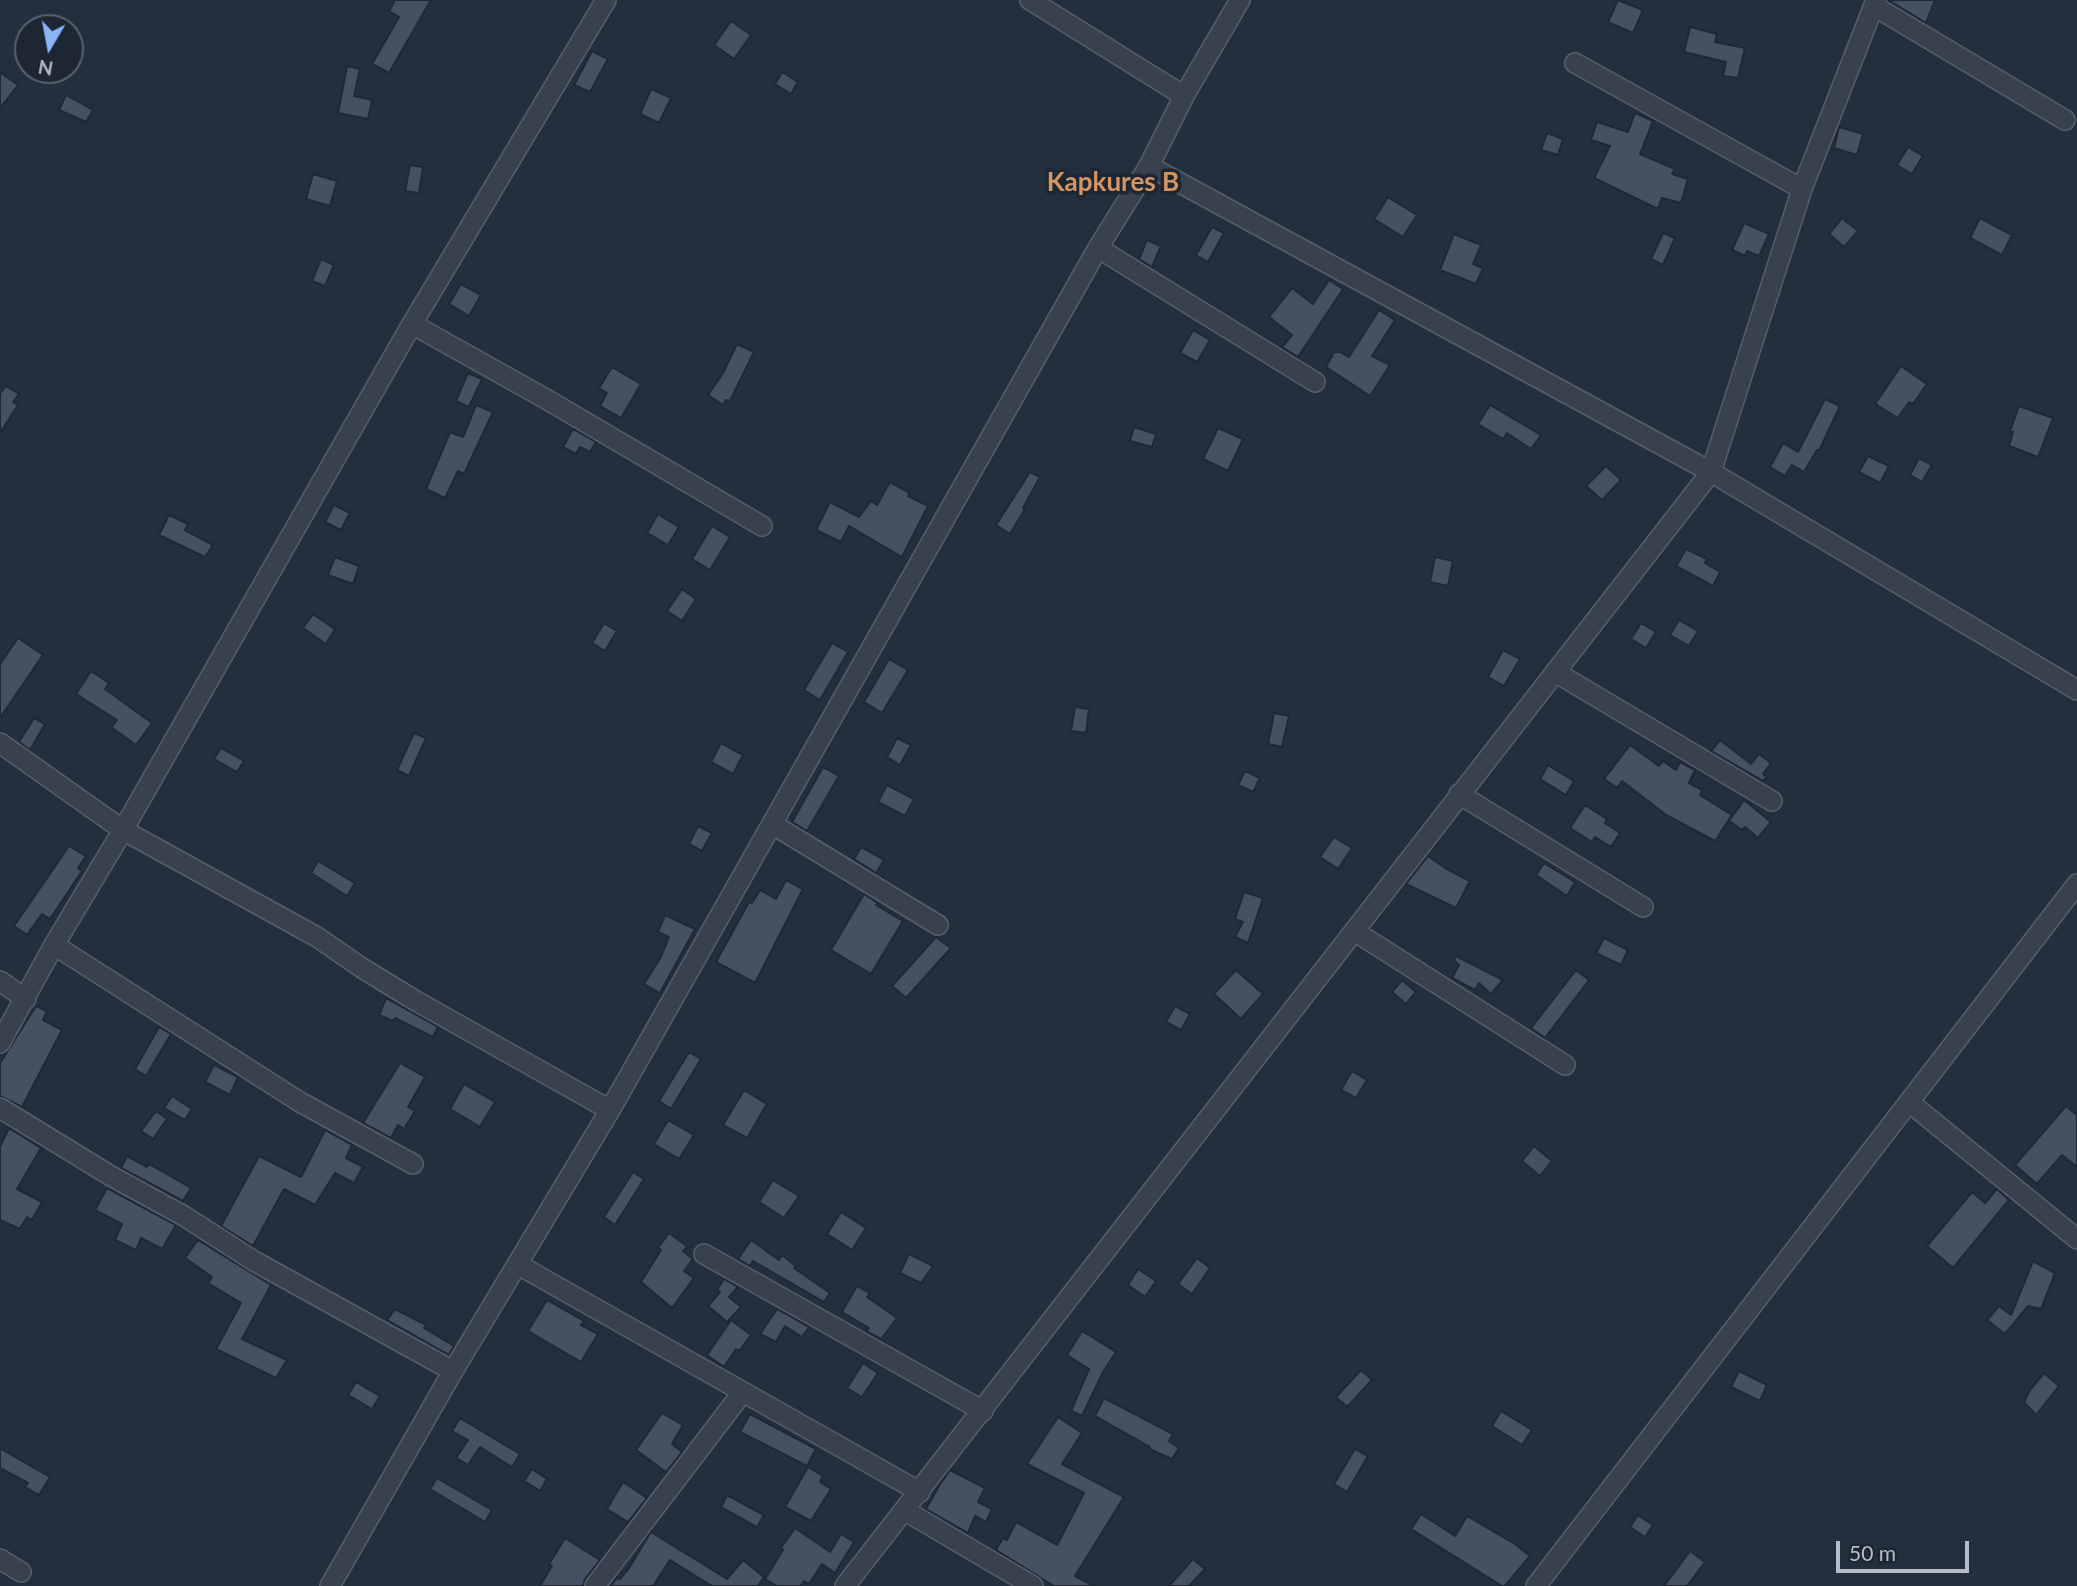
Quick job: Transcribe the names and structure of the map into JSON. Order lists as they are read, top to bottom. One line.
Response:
{"districts":["Kapkures B"],"scale_bar":"50 m","north":"bottom"}
